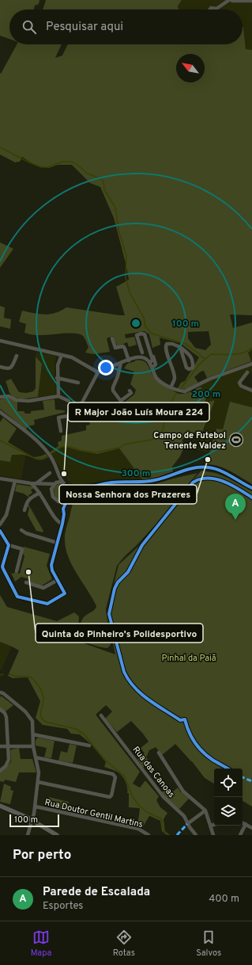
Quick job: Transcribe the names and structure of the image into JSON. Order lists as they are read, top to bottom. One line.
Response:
{"streets":{"street":["Rua das Canoas","Rua Doutor Gentil Martins"]},"parks":["Pinhal da Paiã"],"places":{"sports":["Campo de Futebol Tenente Valdez"],"other":["Nossa Senhora dos Prazeres","R Major João Luís Moura 224","Quinta do Pinheiro's Polidesportivo"]},"scale_bar":"100 m","north":"top left","page":{"search":"Pesquisar aqui","pins":"A","scale":"100 m","heading":"Por perto","list":[{"mark":"A","name":"Parede de Escalada","note":"Esportes","value":"400 m"}],"nav":["Mapa","Rotas","Salvos"]},"rings":["100 m","200 m","300 m"]}
